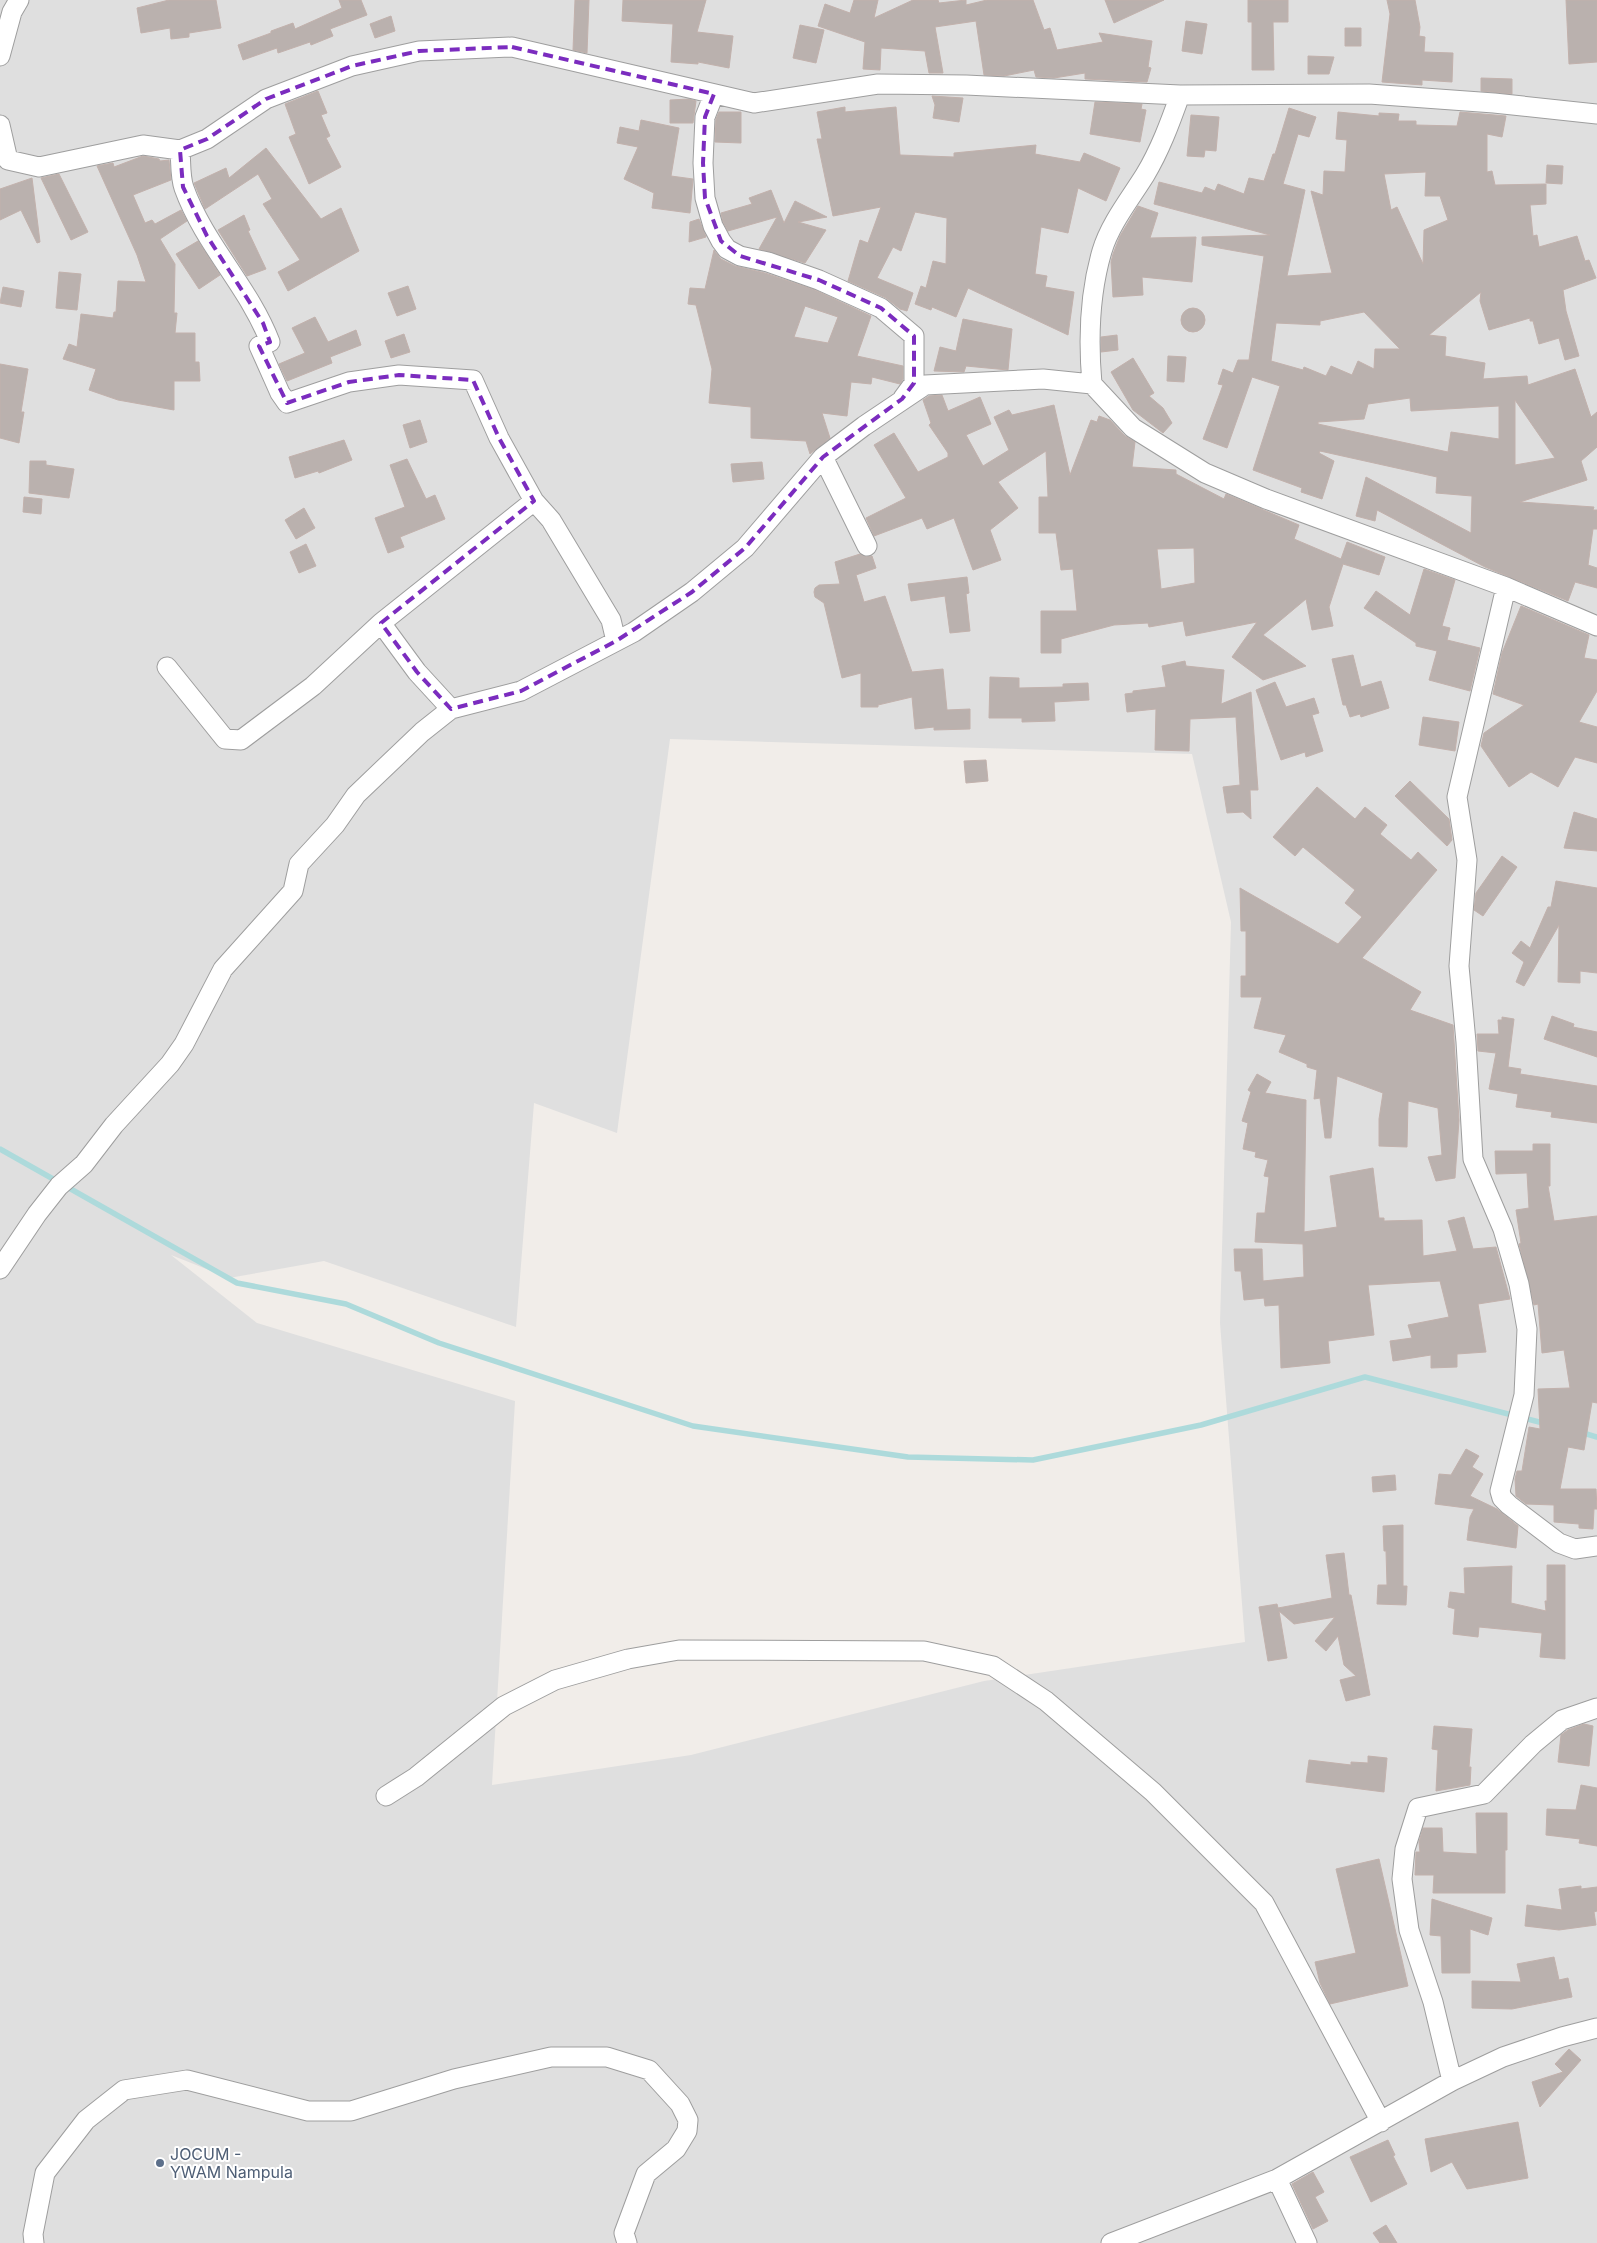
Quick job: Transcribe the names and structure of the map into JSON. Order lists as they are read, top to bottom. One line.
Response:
{"places":["JOCUM - YWAM Nampula"]}
